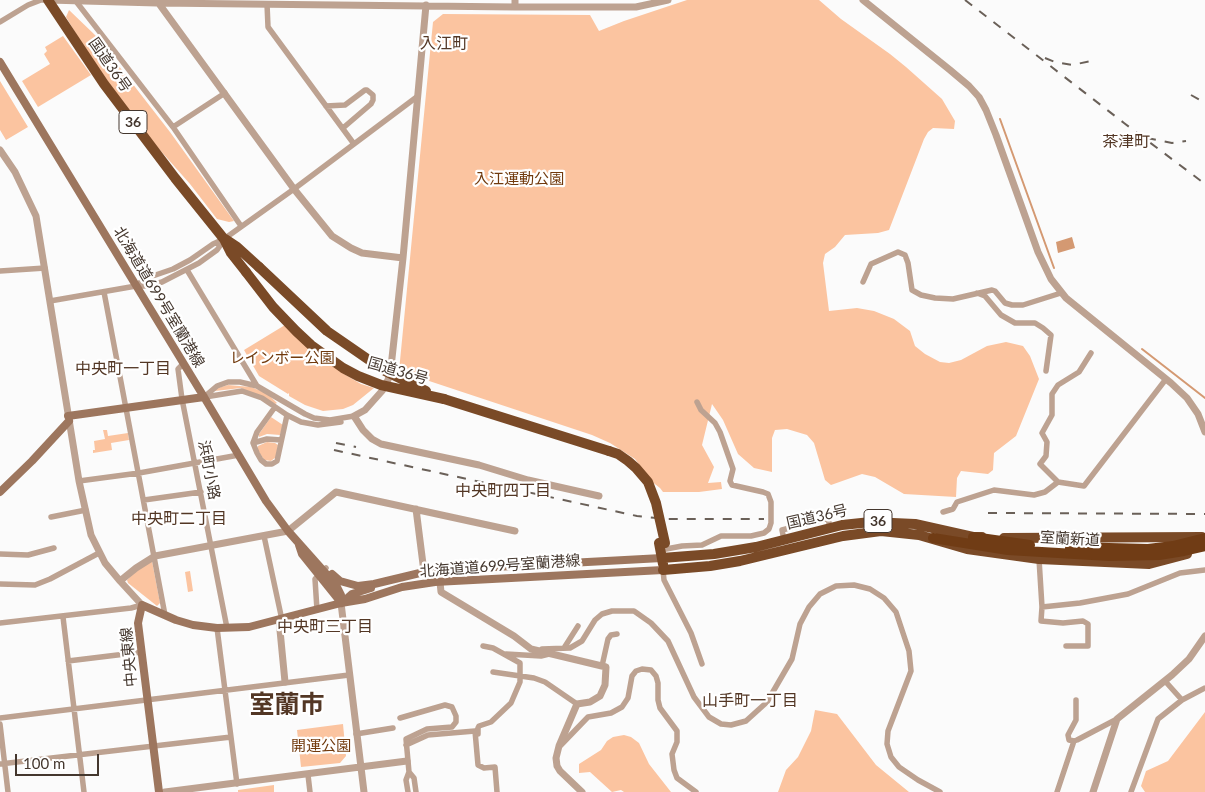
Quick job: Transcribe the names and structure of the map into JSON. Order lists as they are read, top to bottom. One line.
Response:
{"streets":{"highway":["国道36号","36","室蘭新道"],"main road":["北海道道699号室蘭港線","中央東線"],"street":["浜町小路"]},"crossings":[["国道36号","北海道道699号室蘭港線"],["国道36号","室蘭新道"],["北海道道699号室蘭港線","浜町小路"],["北海道道699号室蘭港線","中央東線"],["浜町小路","中央東線"]],"districts":["入江町","茶津町","中央町一丁目","中央町四丁目","中央町二丁目","中央町三丁目","山手町一丁目","室蘭市"],"parks":["入江運動公園","レインボー公園","開運公園"],"scale_bar":"100 m"}
